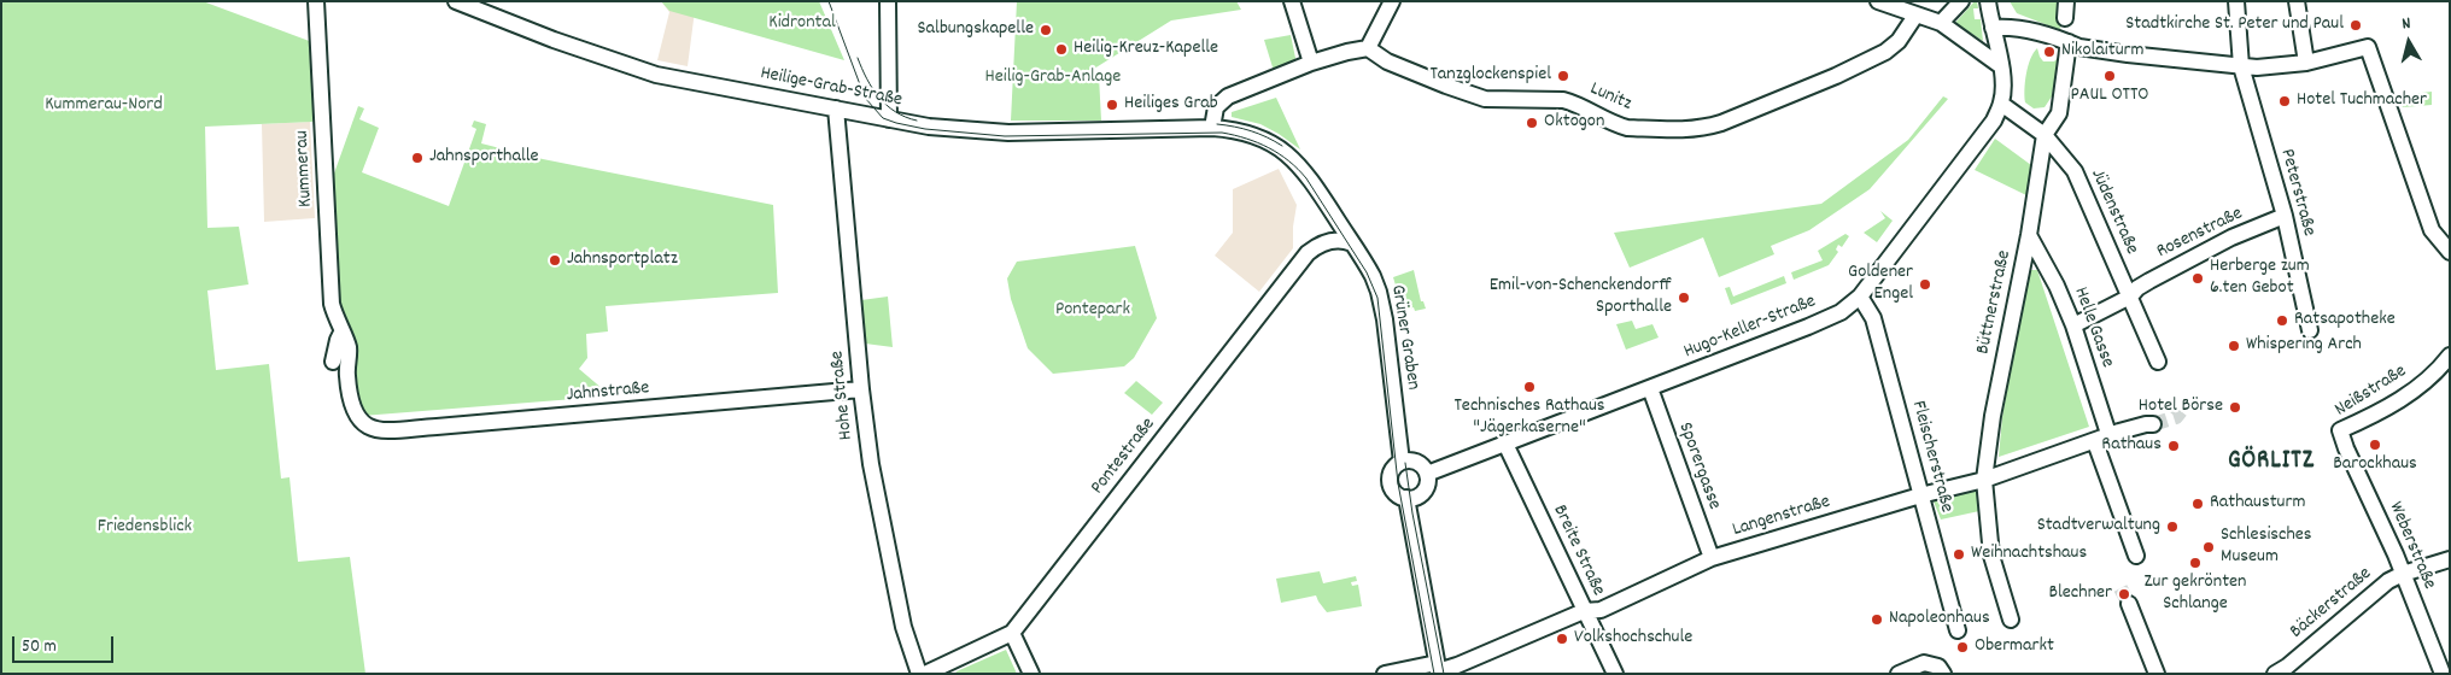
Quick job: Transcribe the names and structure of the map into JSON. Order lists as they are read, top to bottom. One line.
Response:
{"streets":{"street":["Heilige-Grab-Straße","Lunitz","Kummerau","Peterstraße","Jüdenstraße","Rosenstraße","Büttnerstraße","Hugo-Keller-Straße","Helle Gasse","Grüner Graben","Neißstraße","Jahnstraße","Hohe Straße","Pontestraße","Fleischerstraße","Sporergasse","Langenstraße","Weberstraße","Breite Straße","Bäckerstraße"]},"crossings":[["Heilige-Grab-Straße","Grüner Graben"],["Heilige-Grab-Straße","Hohe Straße"],["Heilige-Grab-Straße","Pontestraße"],["Kummerau","Jahnstraße"],["Peterstraße","Rosenstraße"],["Jüdenstraße","Rosenstraße"],["Jüdenstraße","Büttnerstraße"],["Jüdenstraße","Hugo-Keller-Straße"],["Rosenstraße","Helle Gasse"],["Büttnerstraße","Helle Gasse"],["Büttnerstraße","Langenstraße"],["Hugo-Keller-Straße","Grüner Graben"],["Hugo-Keller-Straße","Fleischerstraße"],["Hugo-Keller-Straße","Sporergasse"],["Hugo-Keller-Straße","Breite Straße"],["Helle Gasse","Langenstraße"],["Grüner Graben","Pontestraße"],["Neißstraße","Weberstraße"],["Jahnstraße","Hohe Straße"],["Fleischerstraße","Langenstraße"],["Sporergasse","Langenstraße"],["Langenstraße","Breite Straße"],["Weberstraße","Bäckerstraße"]],"districts":["GÖRLITZ"],"parks":["Kidrontal","Heilig-Grab-Anlage","Kummerau-Nord","Pontepark","Friedensblick"],"places":["Stadtkirche St. Peter und Paul","Salbungskapelle","Heilig-Kreuz-Kapelle","Nikolaiturm","Tanzglockenspiel","PAUL OTTO","Hotel Tuchmacher","Heiliges Grab","Oktogon","Jahnsporthalle","Jahnsportplatz","Herberge zum 6.ten Gebot","Goldener Engel","Emil-von-Schenckendorff Sporthalle","Ratsapotheke","Whispering Arch","Technisches Rathaus \"Jägerkaserne\"","Hotel Börse","Barockhaus","Rathaus","Rathausturm","Stadtverwaltung","Schlesisches Museum","Weihnachtshaus","Zur gekrönten Schlange","Blechner","Napoleonhaus","Volkshochschule","Obermarkt"],"scale_bar":"50 m","north":"top"}
